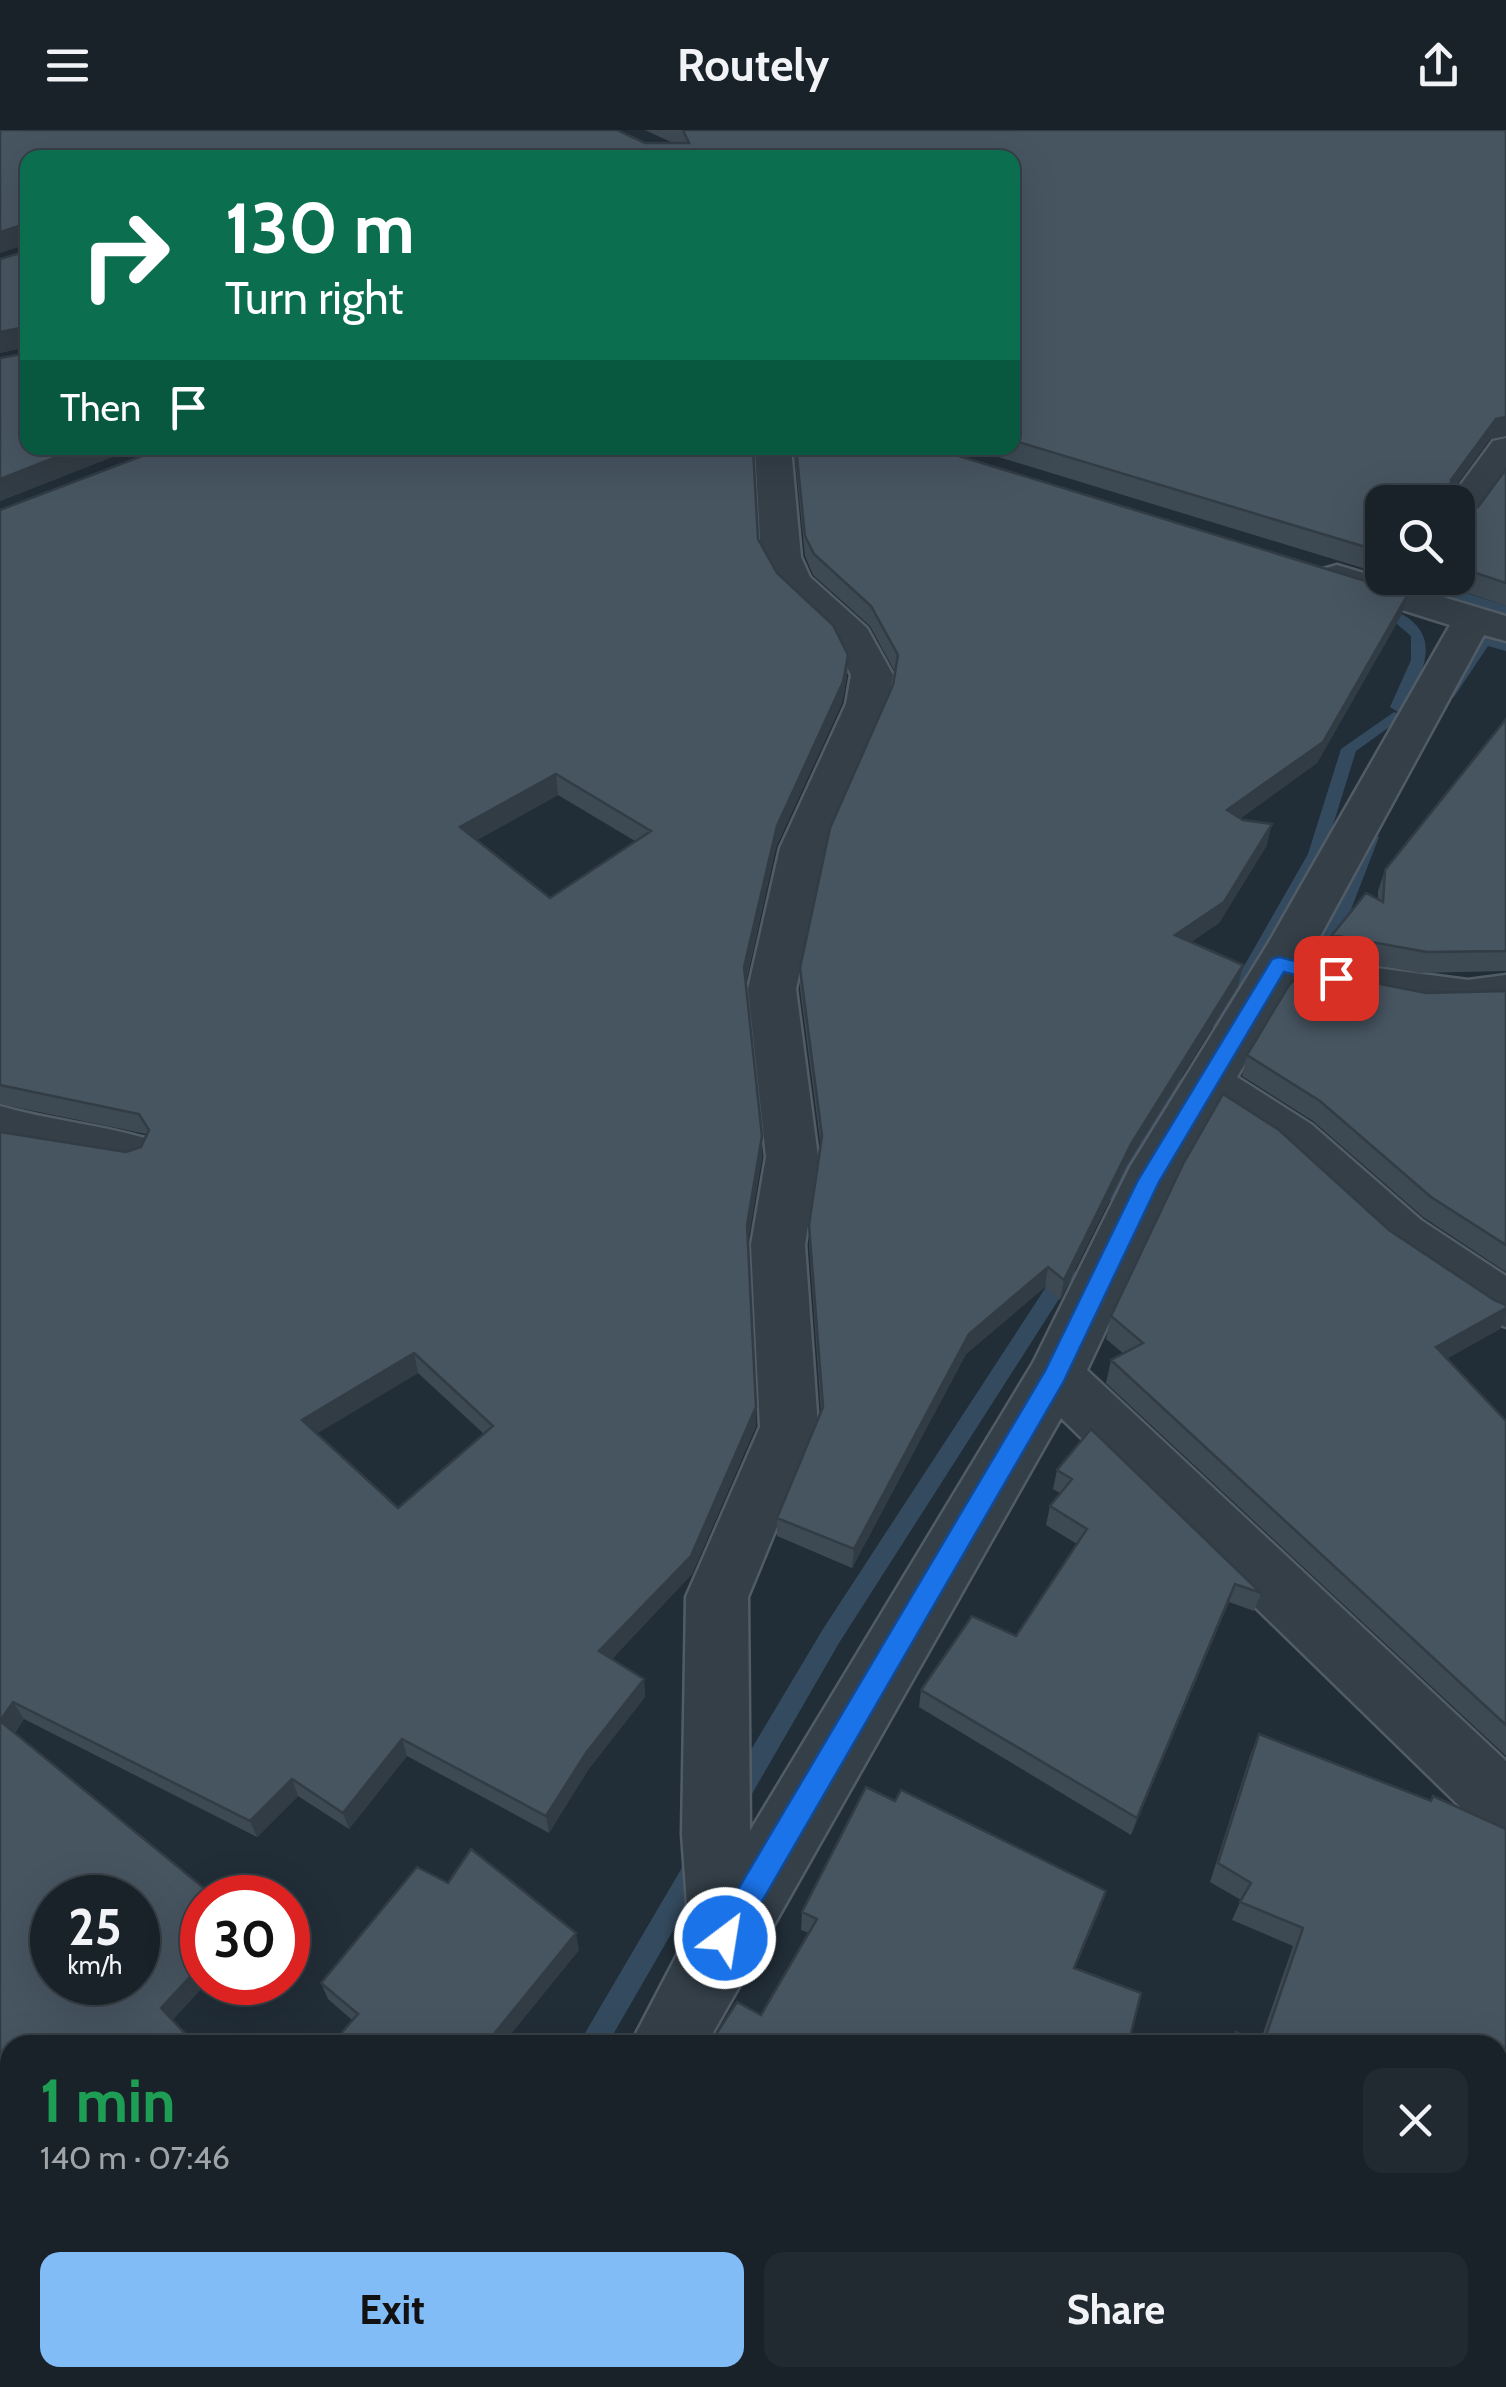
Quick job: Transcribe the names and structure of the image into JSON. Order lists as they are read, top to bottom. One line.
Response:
{"page":{"header":"Routely","turn":["130 m","Turn right"],"then":"Then","speed":"25 km/h","limit":"30","heading":["1 min","140 m · 07:46"],"buttons":["Exit","Share"]}}
